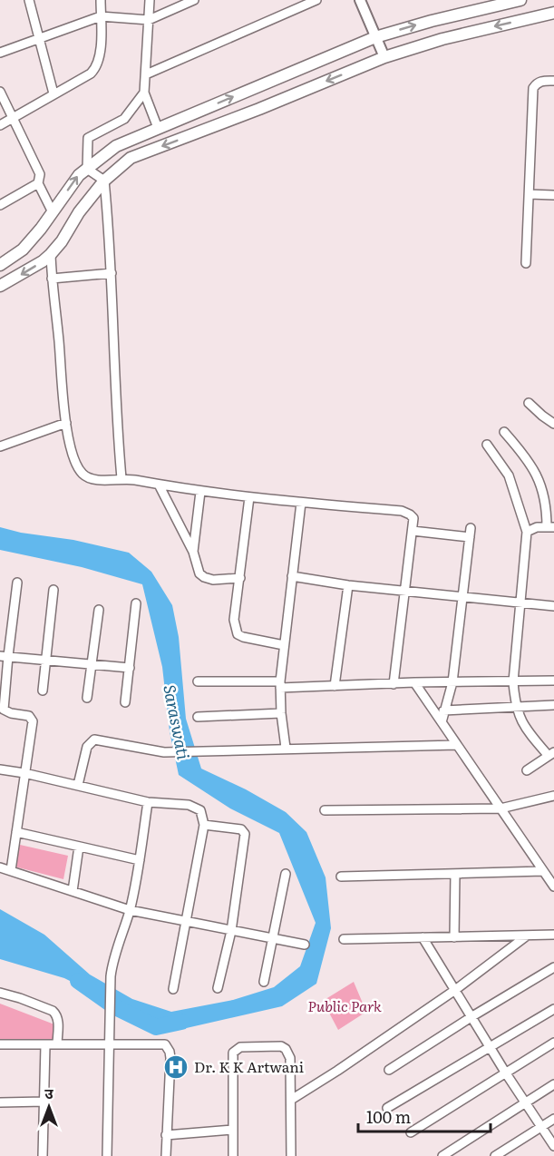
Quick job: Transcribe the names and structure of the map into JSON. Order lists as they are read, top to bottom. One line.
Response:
{"water":["Saraswati"],"parks":["Public Park"],"places":{"hospital":["Dr. K K Artwani"]},"scale_bar":"100 m","north":"top"}
